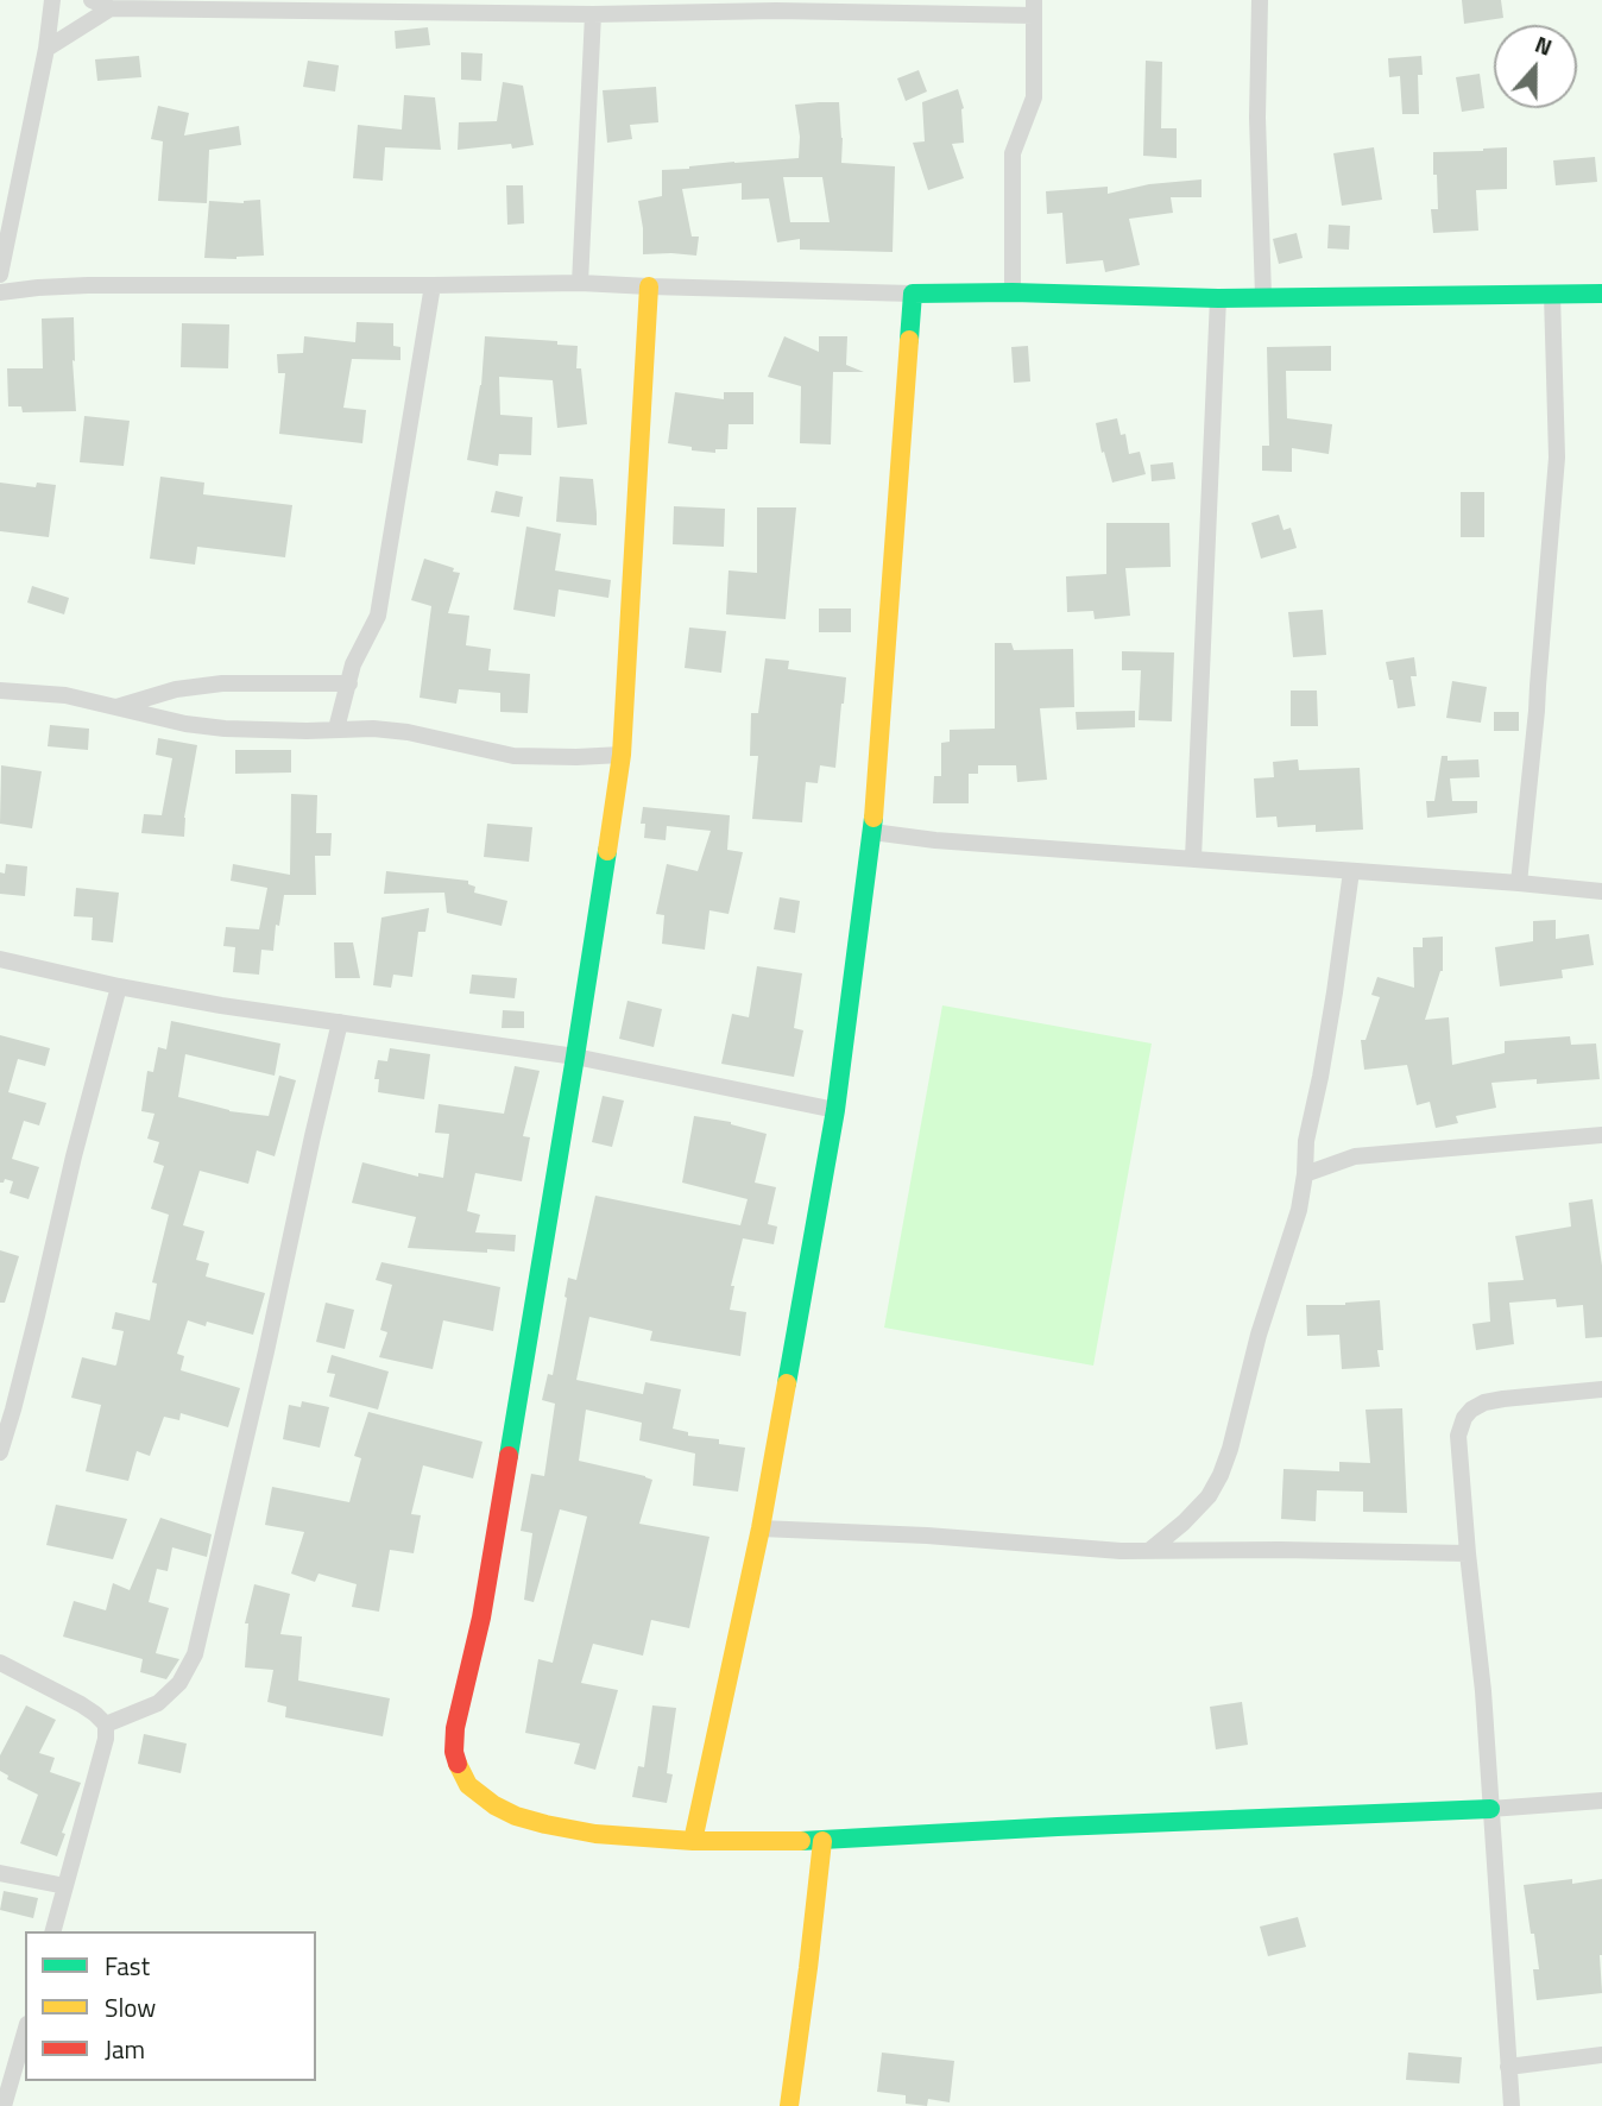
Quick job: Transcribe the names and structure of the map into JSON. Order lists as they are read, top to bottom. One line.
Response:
{"legend":["Fast","Slow","Jam"],"north":"top"}
